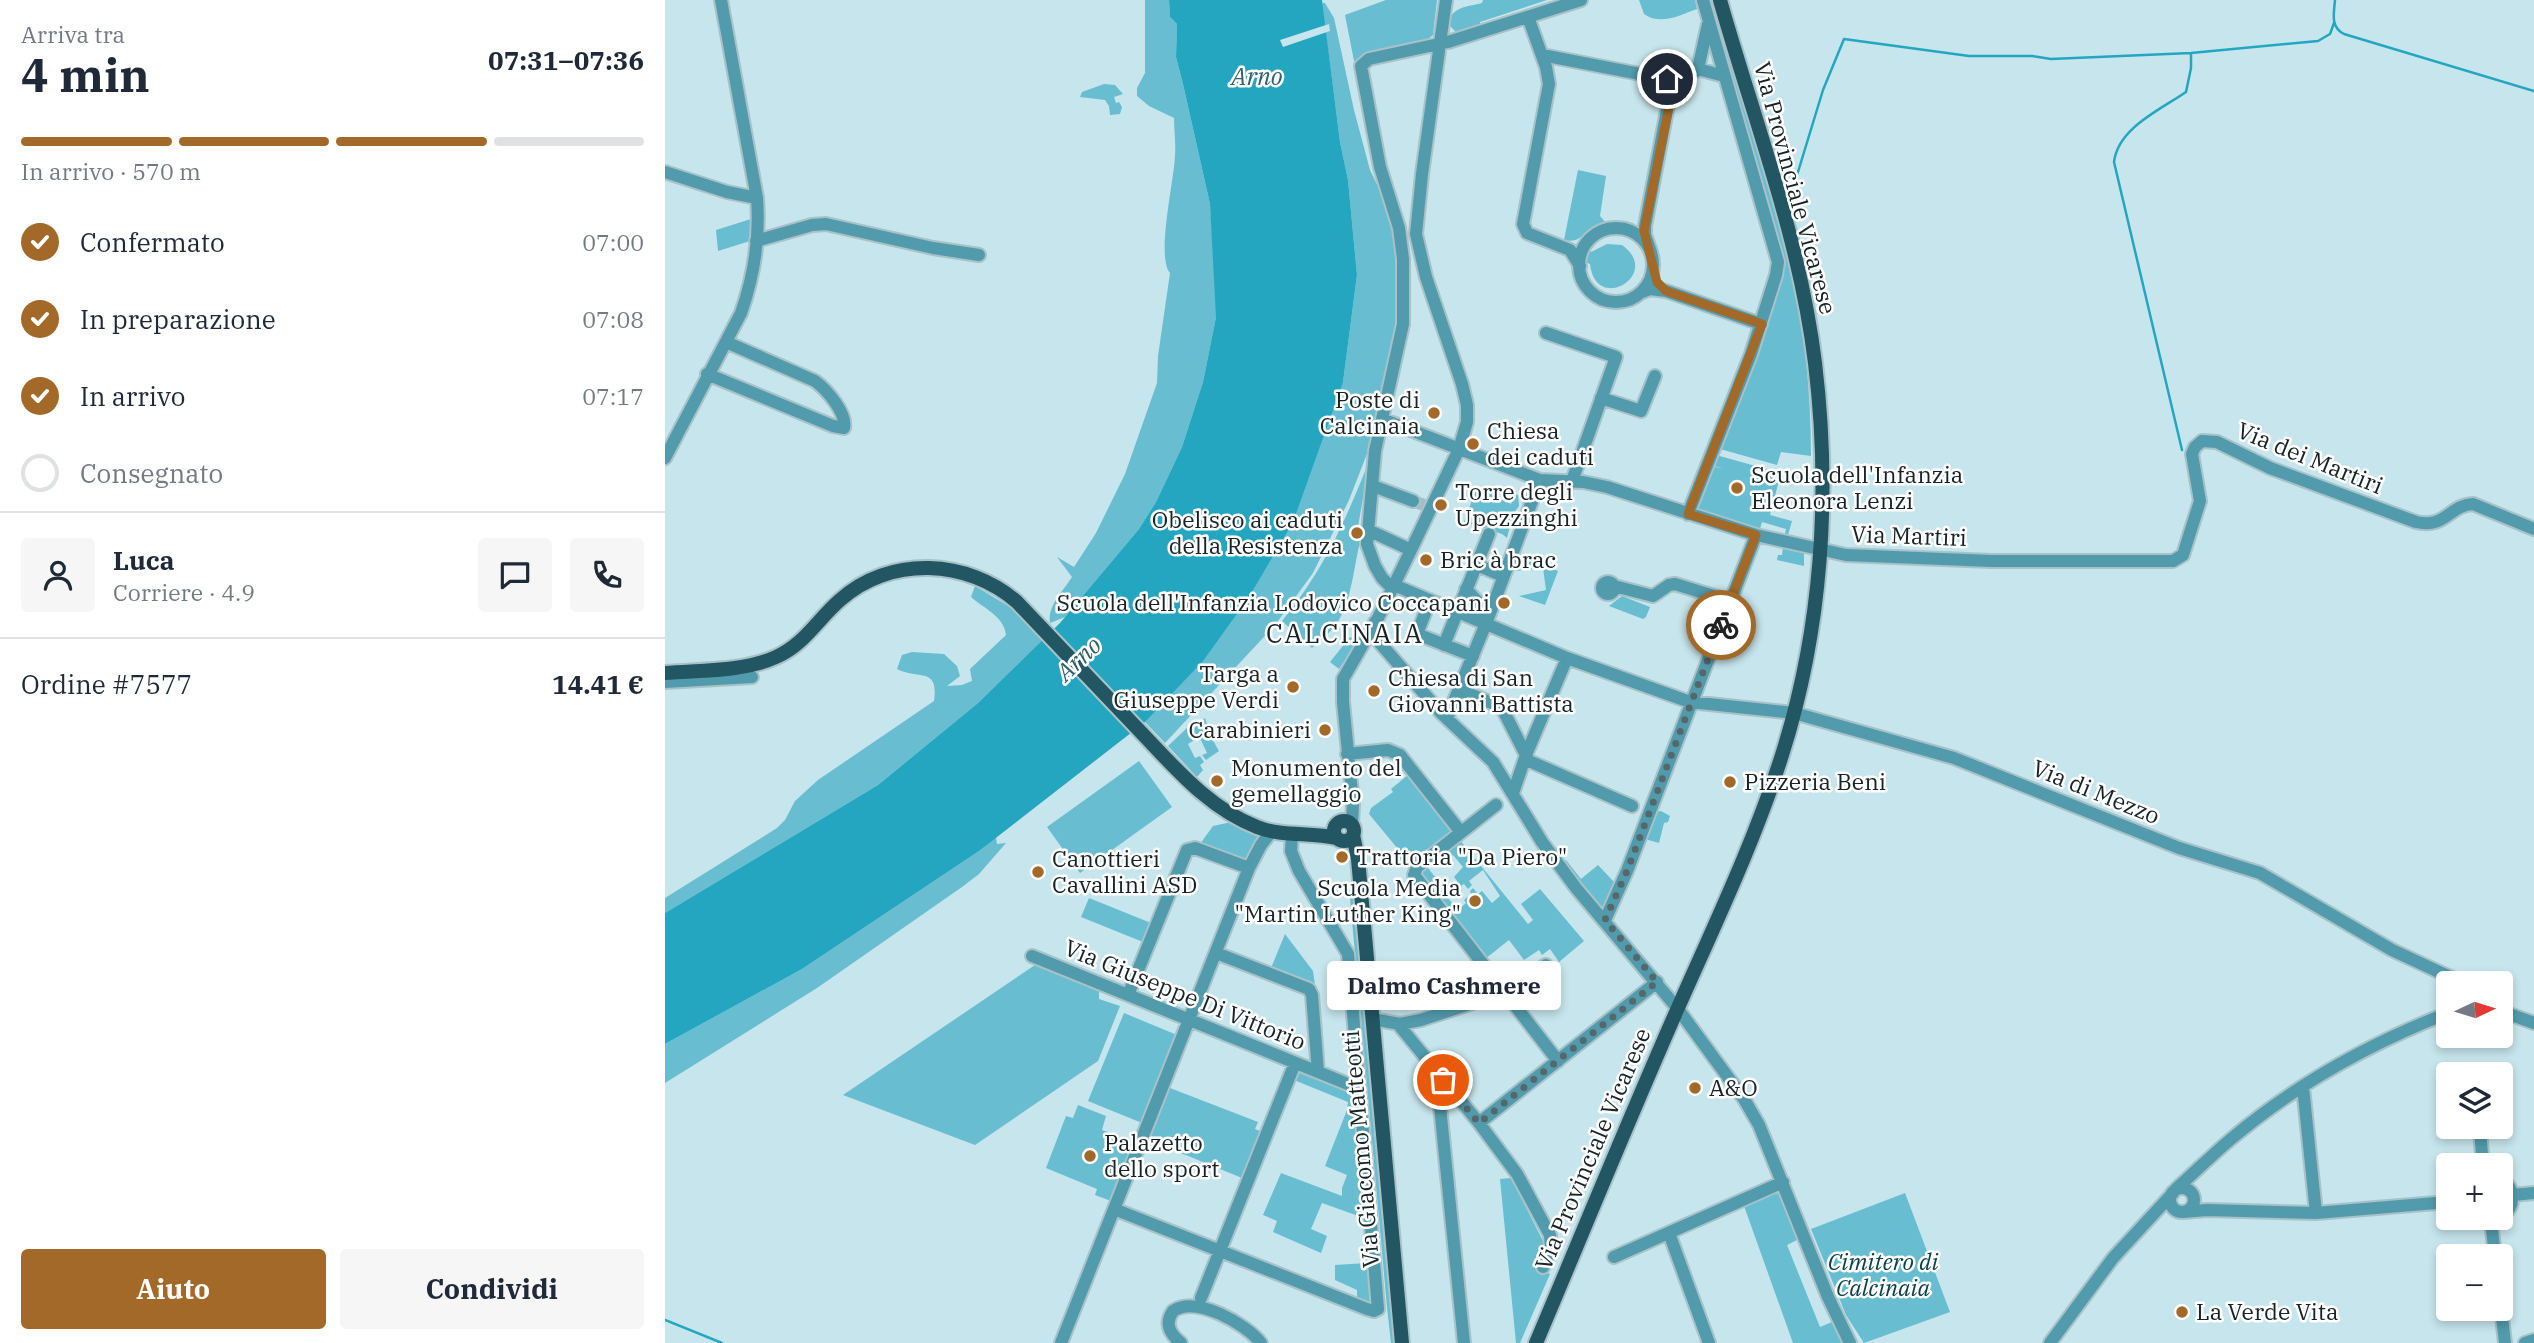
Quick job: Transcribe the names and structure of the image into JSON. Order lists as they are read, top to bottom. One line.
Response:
{"streets":{"main road":["Via Provinciale Vicarese","Via Giacomo Matteotti"],"street":["Via dei Martiri","Via Martiri","Via di Mezzo","Via Giuseppe Di Vittorio"]},"crossings":[["Via Provinciale Vicarese","Via Martiri"],["Via Provinciale Vicarese","Via di Mezzo"],["Via dei Martiri","Via Martiri"]],"districts":["CALCINAIA"],"water":["Arno"],"parks":["Cimitero di Calcinaia"],"places":["Poste di Calcinaia","Chiesa dei caduti","Scuola dell'Infanzia Eleonora Lenzi","Torre degli Upezzinghi","Obelisco ai caduti della Resistenza","Bric à brac","Scuola dell'Infanzia Lodovico Coccapani","Targa a Giuseppe Verdi","Chiesa di San Giovanni Battista","Carabinieri","Monumento del gemellaggio","Pizzeria Beni","Trattoria \"Da Piero\"","Canottieri Cavallini ASD","Scuola Media \"Martin Luther King\"","Dalmo Cashmere","A&O","Palazetto dello sport","La Verde Vita"],"north":"right","page":{"heading":["4 min","Arriva tra","07:31–07:36"],"panel":["Luca","Corriere · 4.9","Ordine #7577","14.41 €"],"bar":"In arrivo · 570 m","list":[["Confermato","07:00"],["In preparazione","07:08"],["In arrivo","07:17"],"Consegnato"],"bubble":"Dalmo Cashmere","map_buttons":["+","−"],"buttons":["Aiuto","Condividi"]}}
